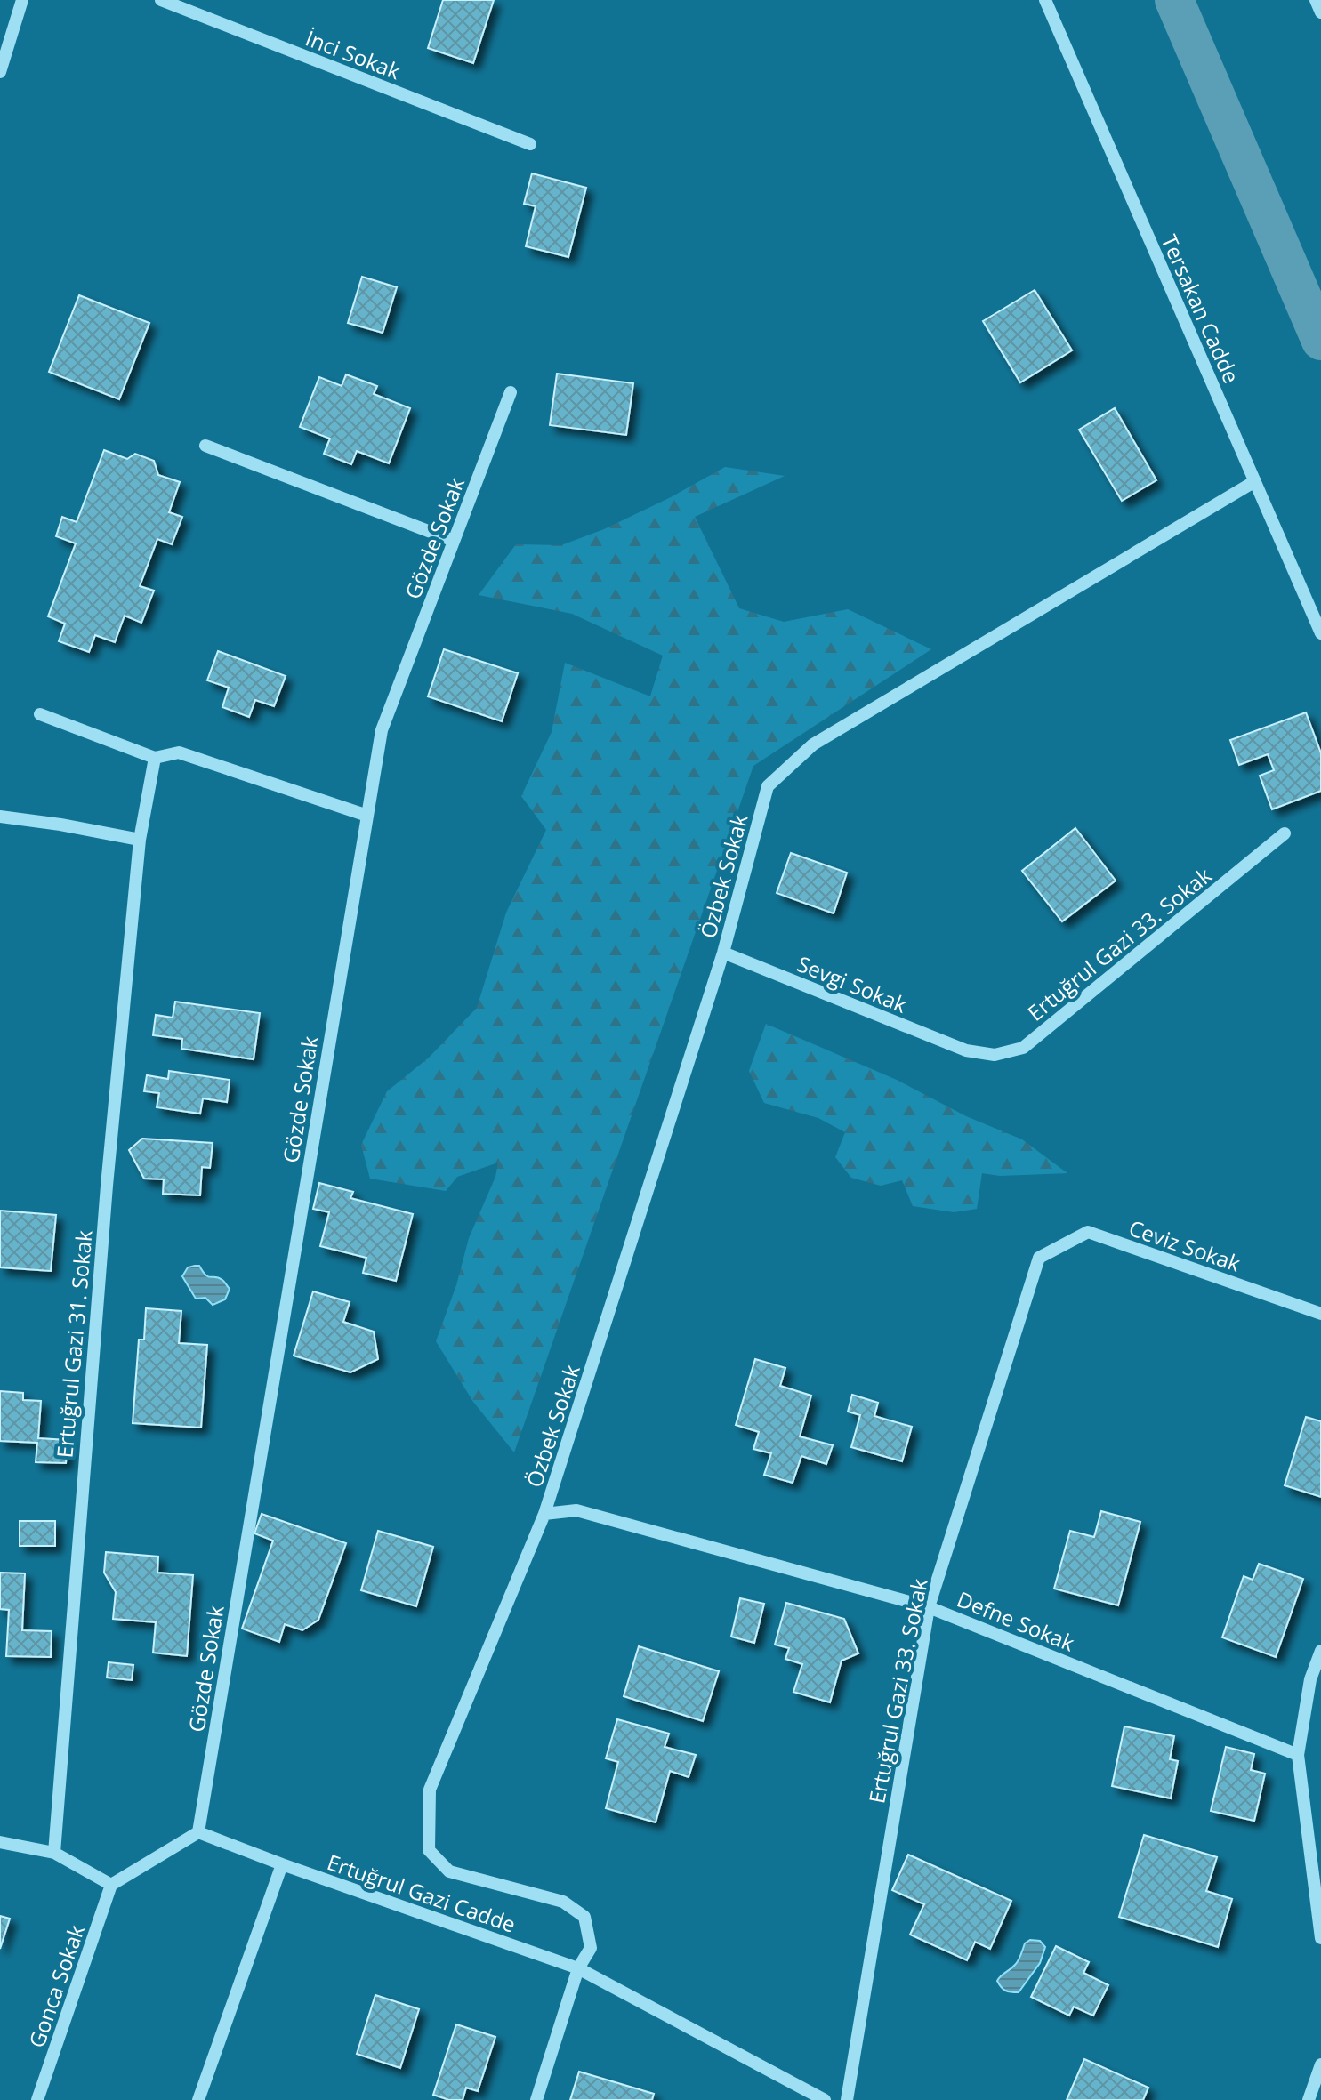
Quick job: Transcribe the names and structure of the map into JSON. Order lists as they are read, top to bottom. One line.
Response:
{"streets":{"street":["İnci Sokak","Tersakan Cadde","Gözde Sokak","Özbek Sokak","Ertuğrul Gazi 33. Sokak","Sevgi Sokak","Ceviz Sokak","Ertuğrul Gazi 31. Sokak","Defne Sokak","Ertuğrul Gazi Cadde","Gonca Sokak"]},"crossings":[["Tersakan Cadde","Özbek Sokak"],["Gözde Sokak","Ertuğrul Gazi Cadde"],["Özbek Sokak","Sevgi Sokak"],["Özbek Sokak","Defne Sokak"],["Özbek Sokak","Ertuğrul Gazi Cadde"],["Ertuğrul Gazi 33. Sokak","Sevgi Sokak"],["Ertuğrul Gazi 33. Sokak","Ceviz Sokak"],["Ertuğrul Gazi 33. Sokak","Defne Sokak"]]}
